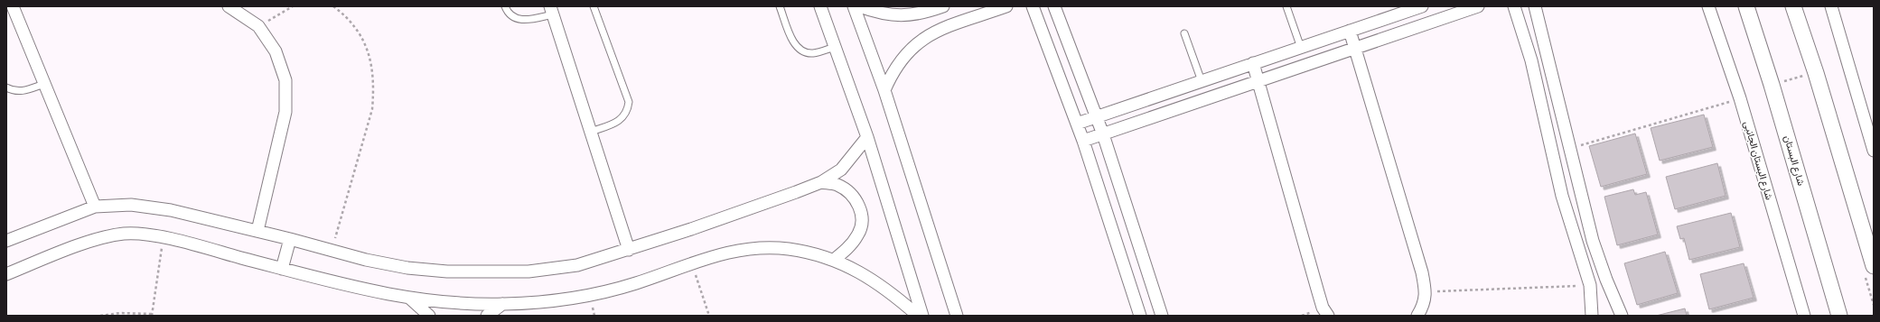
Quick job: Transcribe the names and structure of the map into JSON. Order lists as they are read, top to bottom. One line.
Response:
{"streets":{"street":["شارع البستان الجانبى","شارع البستان"]}}
